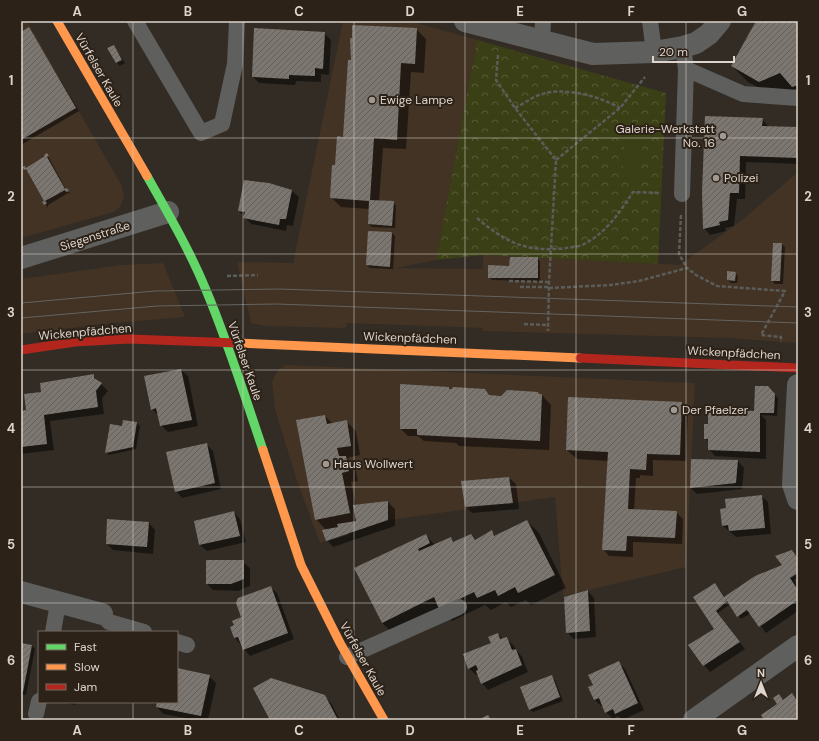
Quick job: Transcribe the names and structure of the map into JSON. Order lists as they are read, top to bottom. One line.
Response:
{"streets":{"main road":["Vürfelser Kaule","Wickenpfädchen"],"street":["Siegenstraße"]},"crossings":[["Vürfelser Kaule","Siegenstraße"],["Vürfelser Kaule","Wickenpfädchen"]],"places":["Ewige Lampe","Galerie-Werkstatt No. 16","Polizei","Der Pfaelzer","Haus Wollwert"],"legend":["Fast","Slow","Jam"],"scale_bar":"20 m","north":"top","grid":{"columns":["A","B","C","D","E","F","G"],"rows":["1","2","3","4","5","6"]}}
